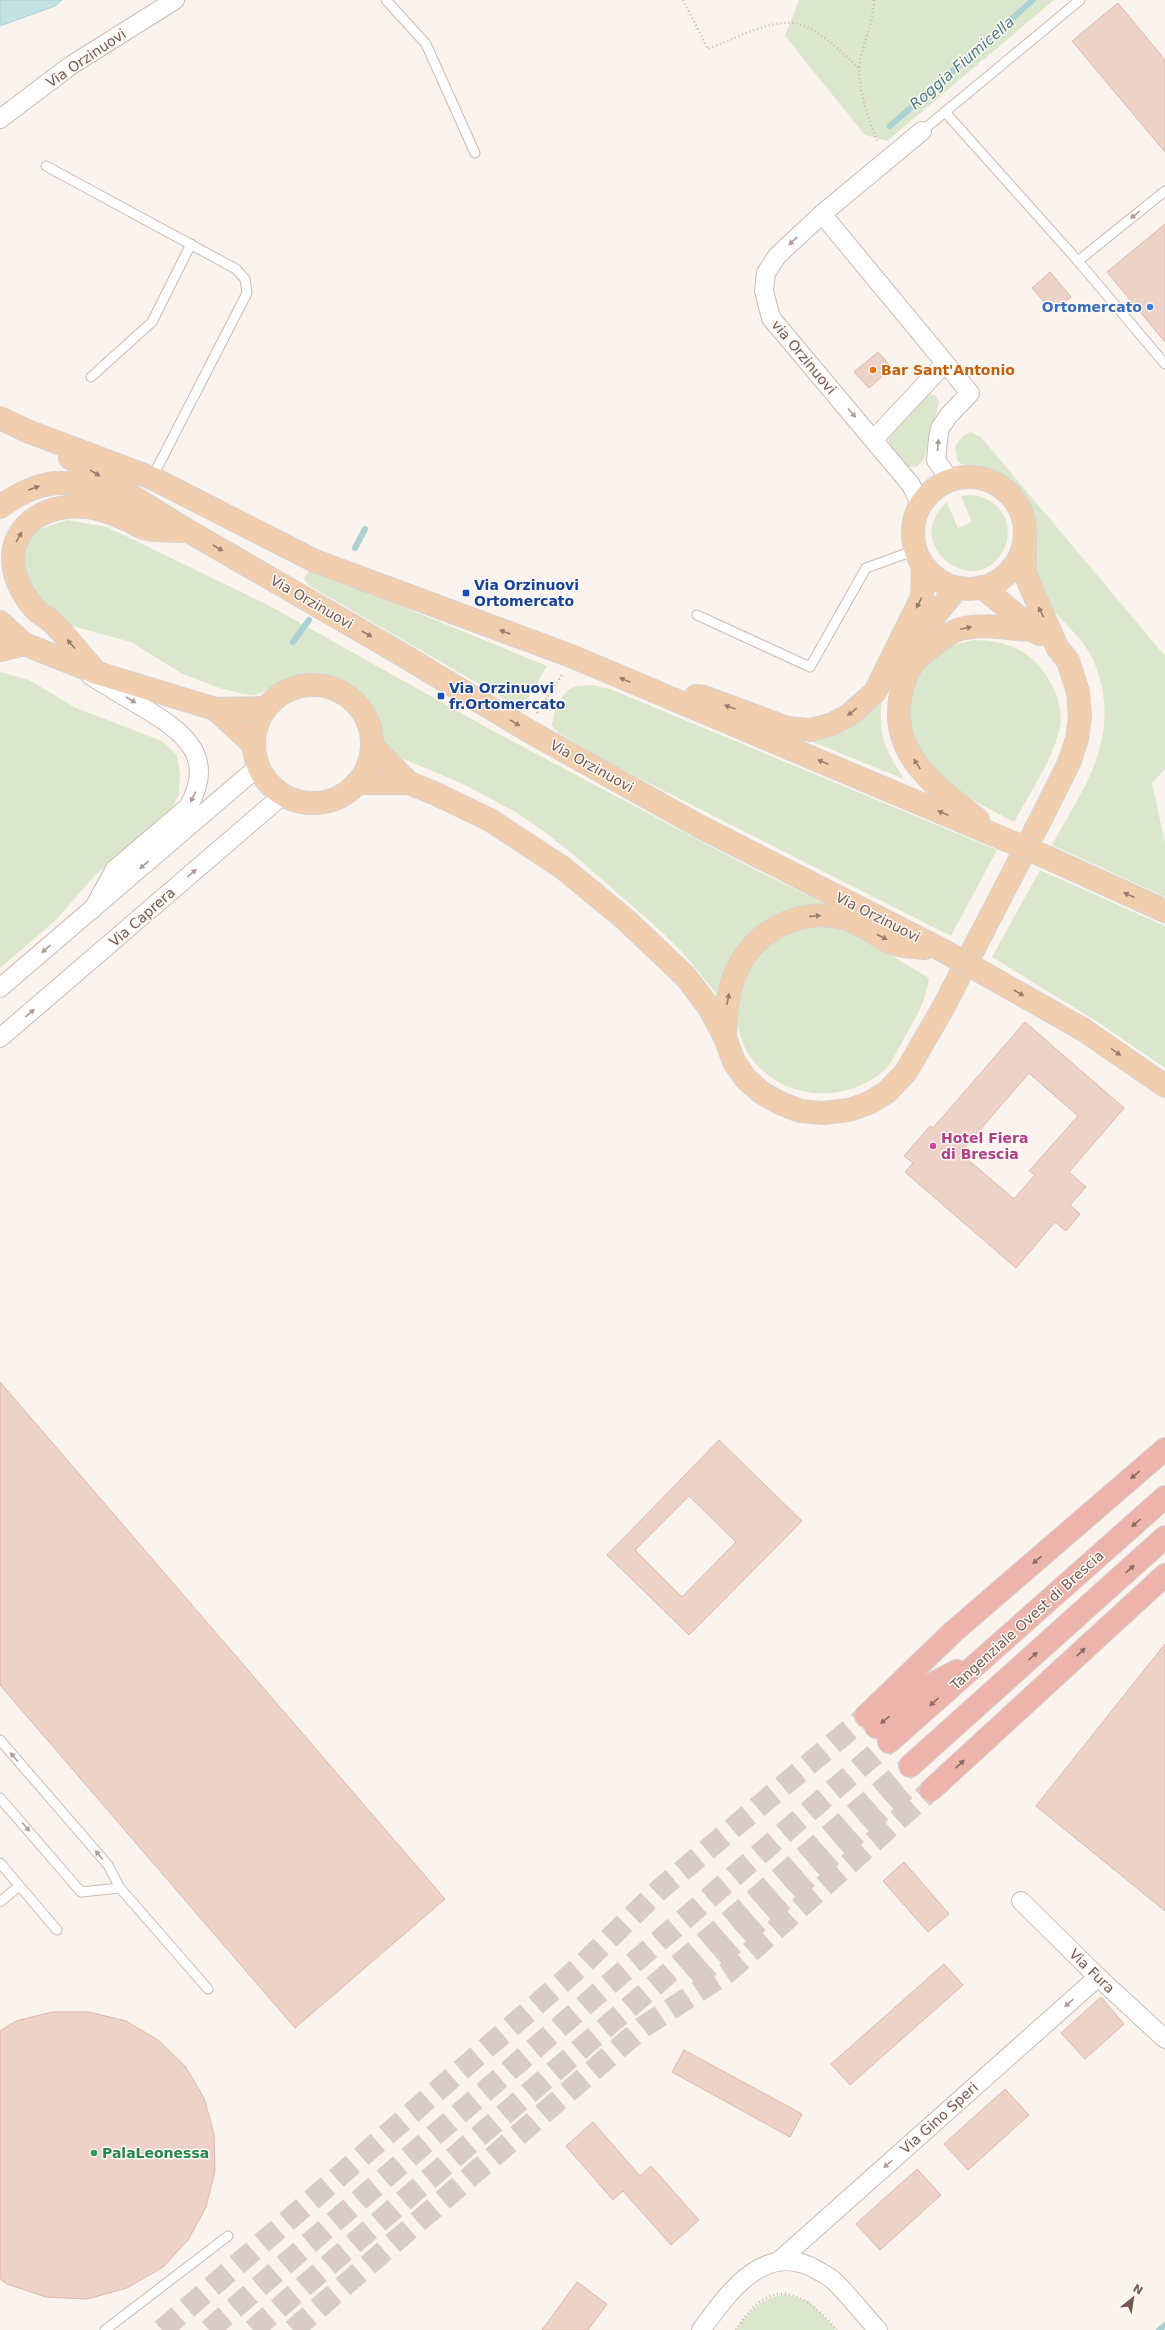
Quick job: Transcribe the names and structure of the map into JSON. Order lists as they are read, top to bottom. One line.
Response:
{"streets":{"highway":["Tangenziale Ovest di Brescia"],"main road":["Via Orzinuovi"],"street":["via Orzinuovi","Via Caprera","Via Fura","Via Gino Speri"]},"crossings":[["Via Fura","Via Gino Speri"]],"one_way":["via Orzinuovi","Via Gino Speri"],"water":["Roggia Fiumicella"],"places":{"other":["Ortomercato","Bar Sant'Antonio","Hotel Fiera di Brescia","PalaLeonessa"],"transit":["Via Orzinuovi Ortomercato","Via Orzinuovi fr.Ortomercato"]},"north":"top right"}
